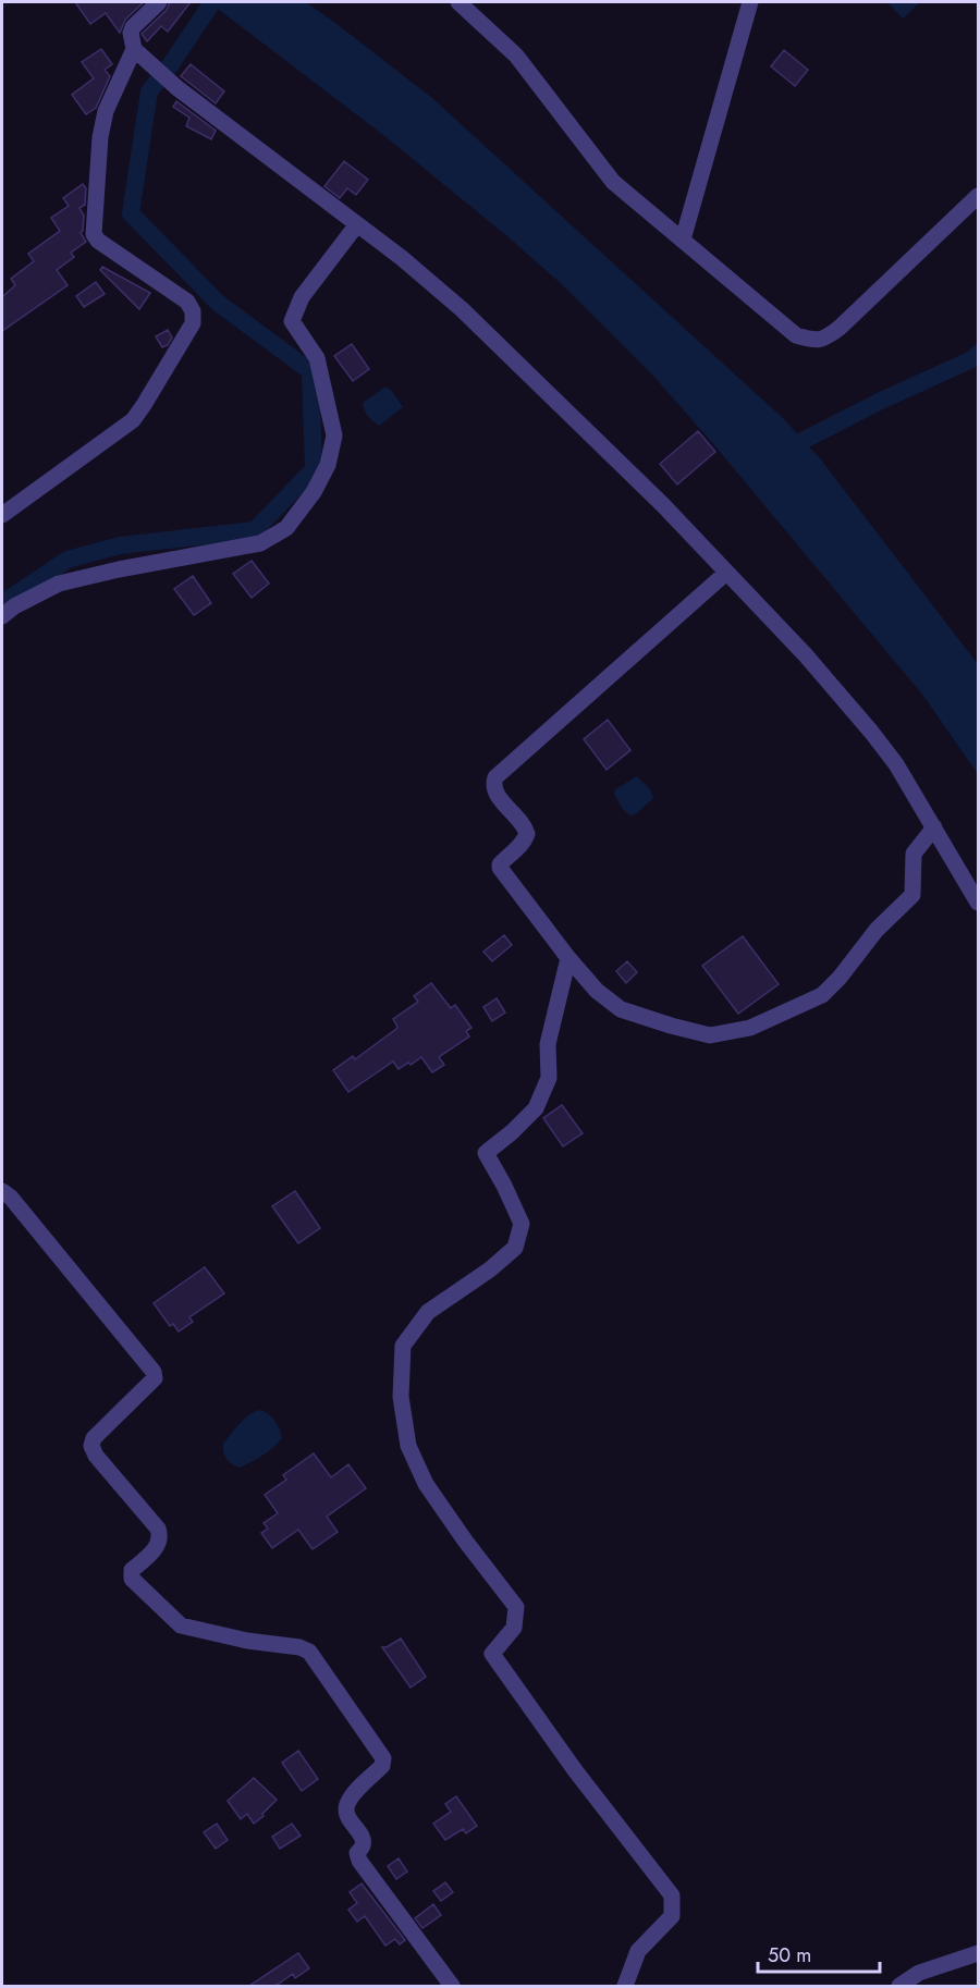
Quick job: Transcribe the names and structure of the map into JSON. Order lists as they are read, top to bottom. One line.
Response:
{"scale_bar":"50 m"}
